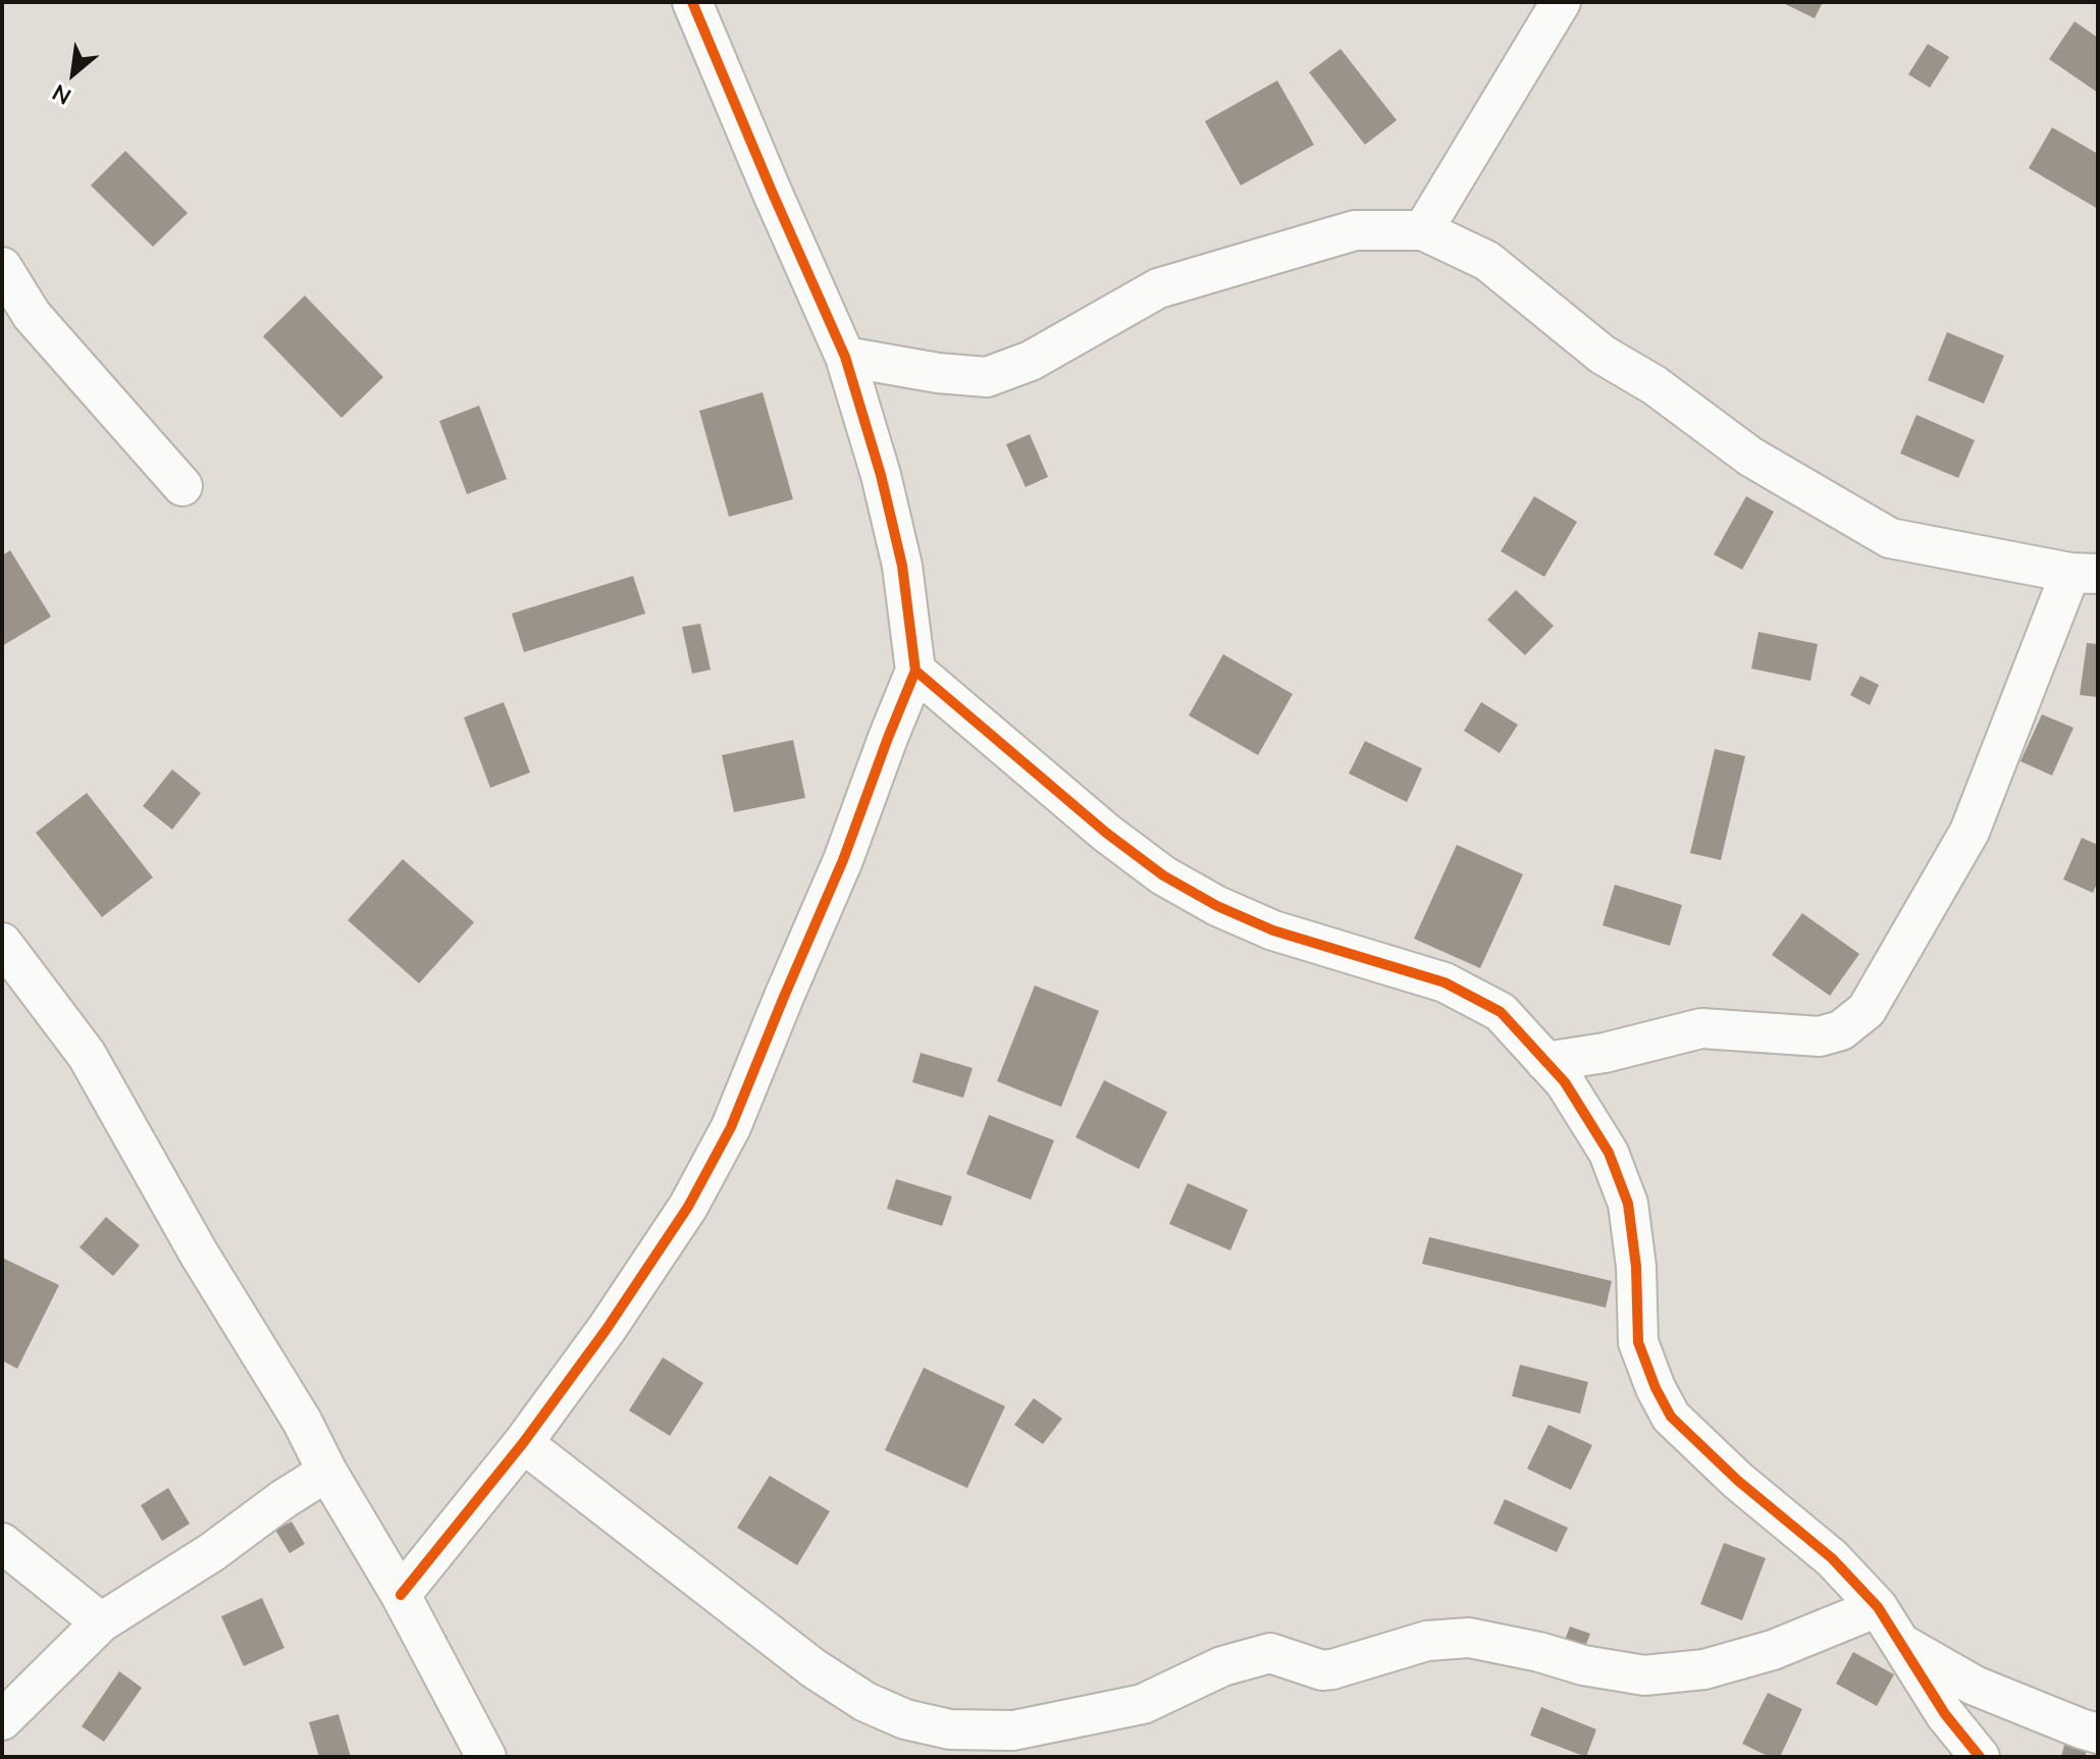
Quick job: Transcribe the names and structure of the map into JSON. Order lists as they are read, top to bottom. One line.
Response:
{"north":"bottom left"}
